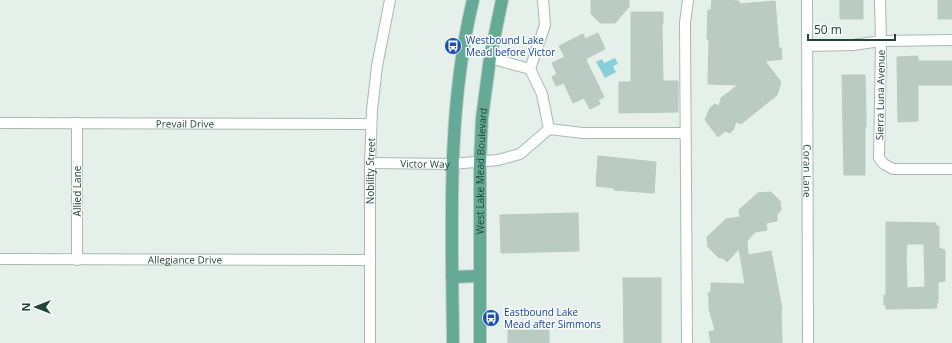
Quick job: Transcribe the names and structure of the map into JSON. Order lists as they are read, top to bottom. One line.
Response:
{"streets":{"main road":["West Lake Mead Boulevard"],"street":["Sierra Luna Avenue","Prevail Drive","Victor Way","Nobility Street","Coran Lane","Allied Lane","Allegiance Drive"]},"crossings":[["Prevail Drive","Nobility Street"],["Prevail Drive","Allied Lane"],["Victor Way","Nobility Street"],["Victor Way","West Lake Mead Boulevard"],["Nobility Street","Allegiance Drive"],["Allied Lane","Allegiance Drive"]],"places":{"bus stop":["Westbound Lake Mead before Victor","Eastbound Lake Mead after Simmons"]},"scale_bar":"50 m","north":"left"}
